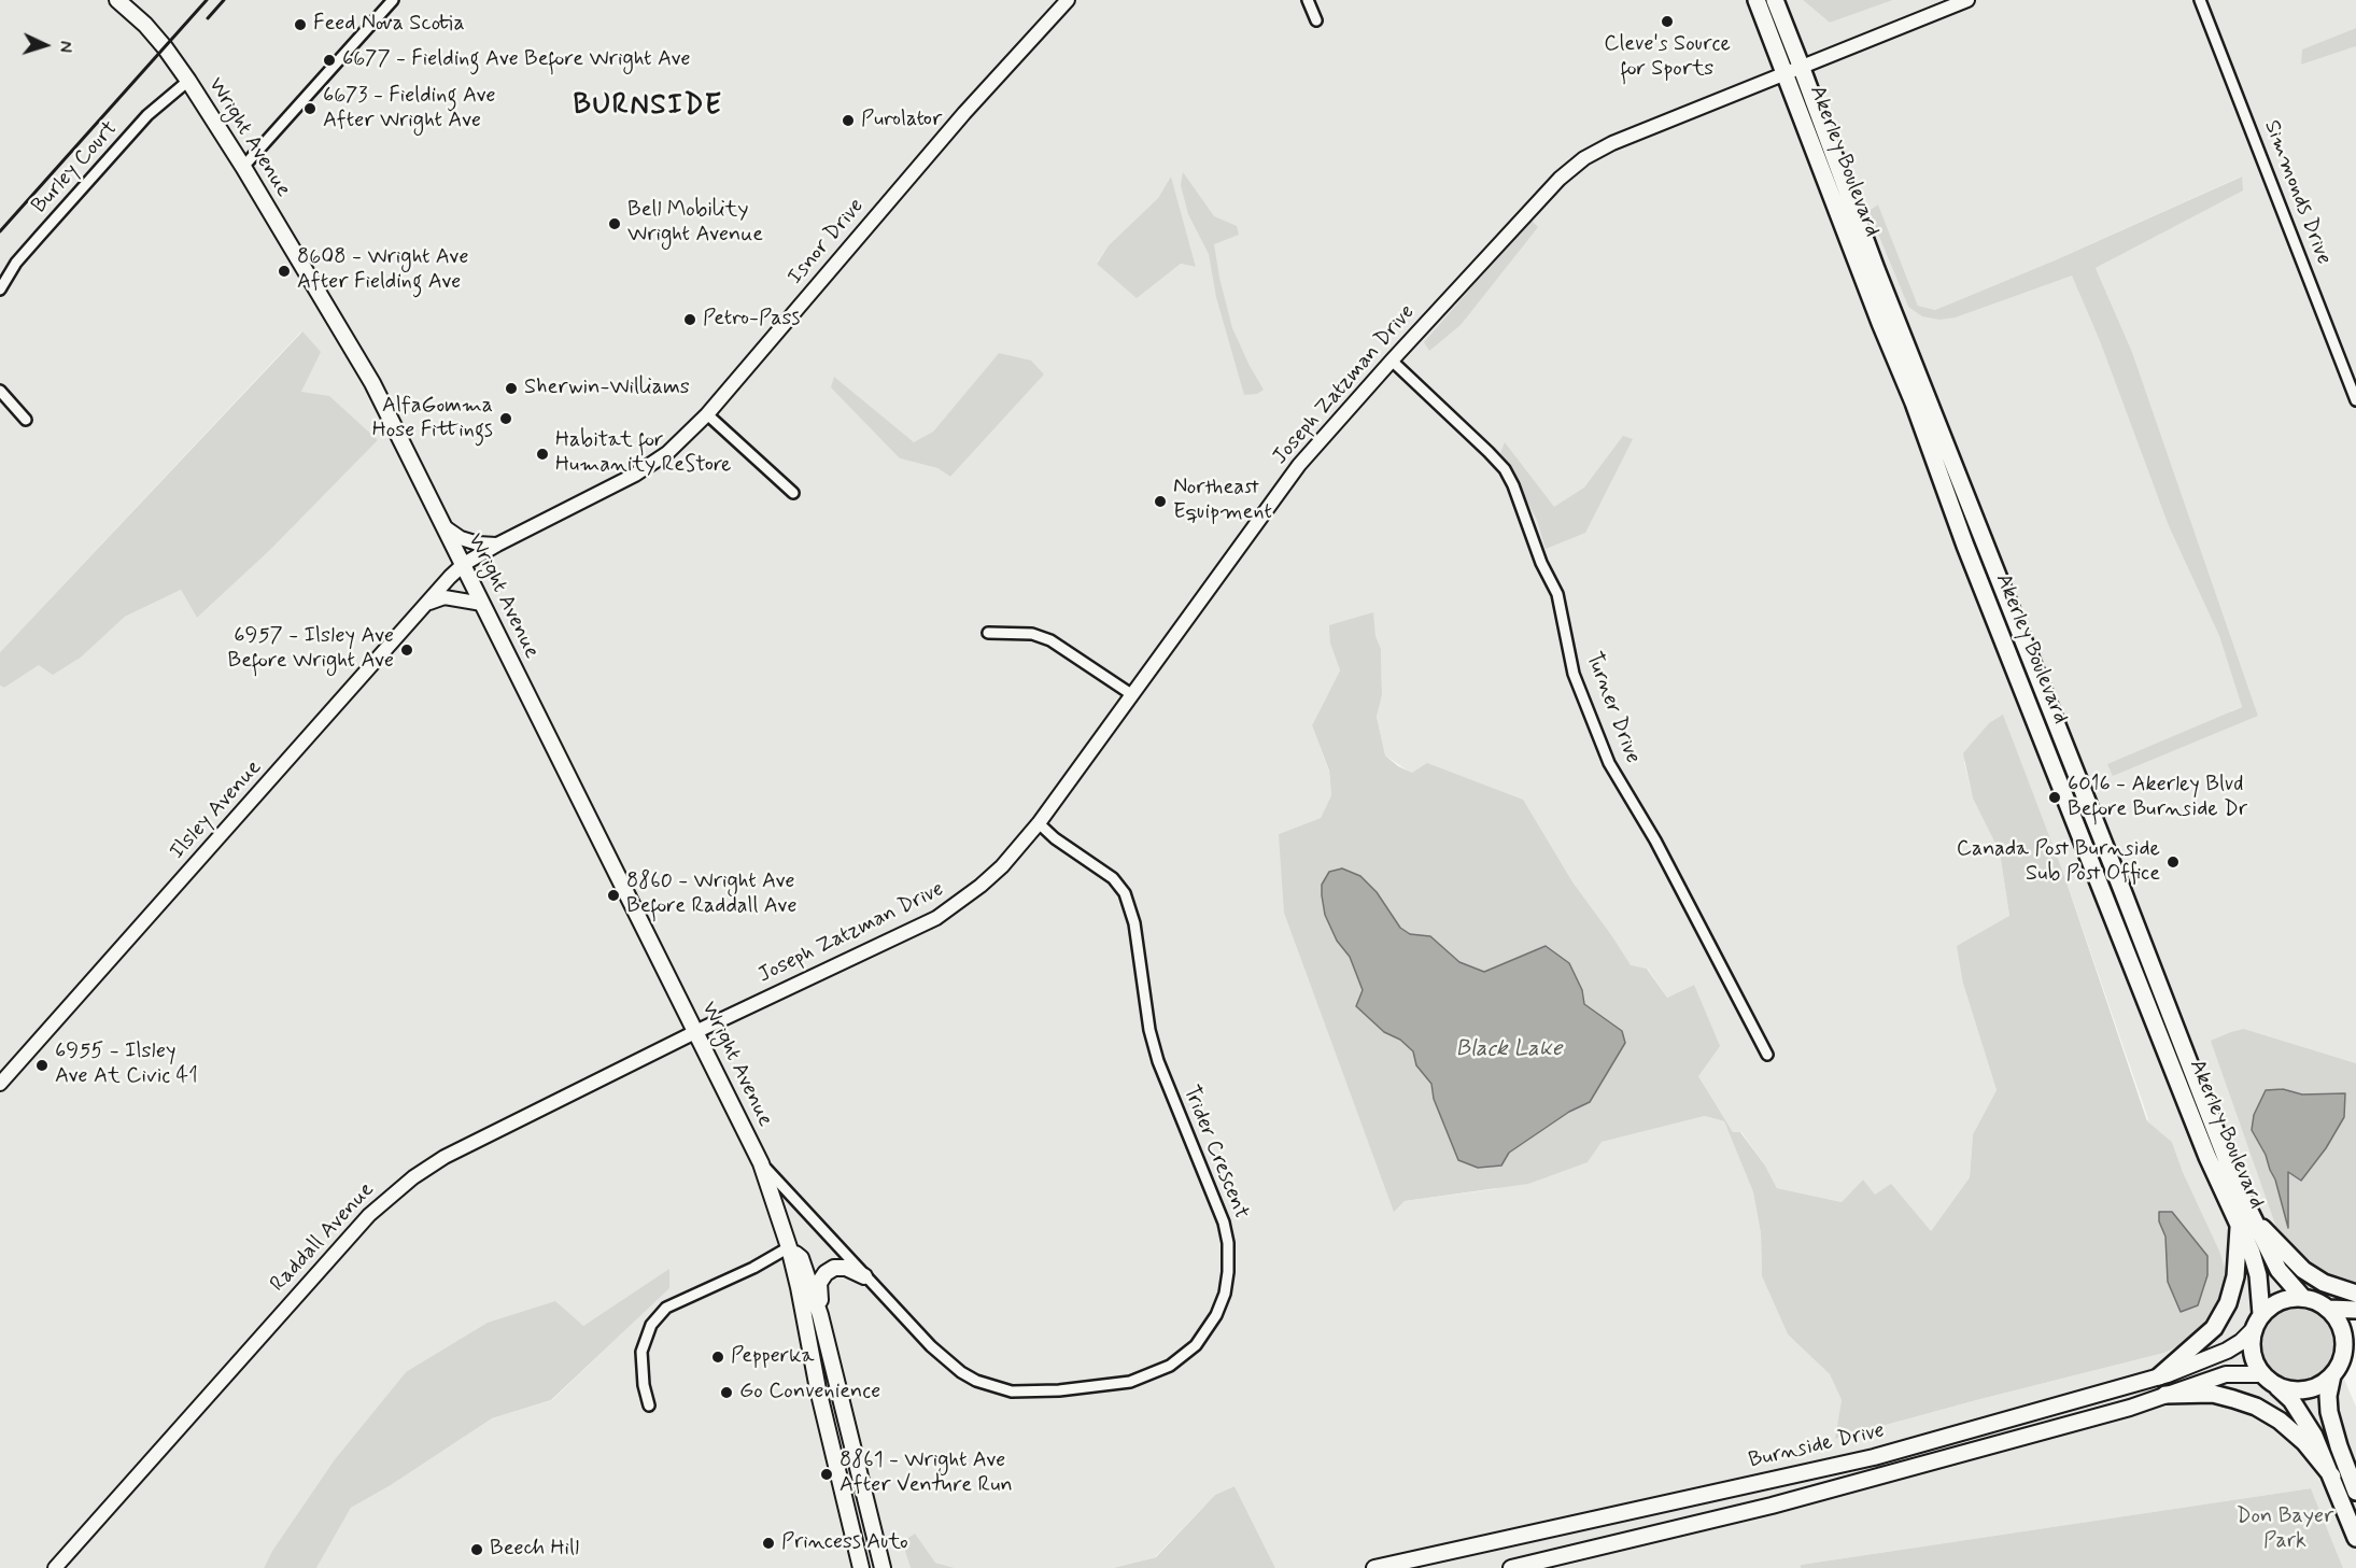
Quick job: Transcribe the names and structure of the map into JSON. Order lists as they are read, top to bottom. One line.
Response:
{"streets":{"main road":["Wright Avenue","Akerley Boulevard","Burnside Drive"],"street":["Burley Court","Simmonds Drive","Isnor Drive","Joseph Zatzman Drive","Turner Drive","Ilsley Avenue","Trider Crescent","Raddall Avenue"]},"crossings":[["Wright Avenue","Burley Court"],["Wright Avenue","Isnor Drive"],["Wright Avenue","Joseph Zatzman Drive"],["Wright Avenue","Ilsley Avenue"],["Wright Avenue","Trider Crescent"],["Wright Avenue","Raddall Avenue"],["Akerley Boulevard","Joseph Zatzman Drive"],["Akerley Boulevard","Burnside Drive"],["Isnor Drive","Ilsley Avenue"],["Joseph Zatzman Drive","Turner Drive"],["Joseph Zatzman Drive","Trider Crescent"],["Joseph Zatzman Drive","Raddall Avenue"]],"districts":["BURNSIDE"],"water":["Black Lake"],"parks":["Don Bayer Park"],"places":["Cleve's Source for Sports","Feed Nova Scotia","6677 - Fielding Ave Before Wright Ave","6673 - Fielding Ave After Wright Ave","Purolator","Bell Mobility Wright Avenue","8608 - Wright Ave After Fielding Ave","Petro-Pass","Sherwin-Williams","AlfaGomma Hose Fittings","Habitat for Humanity ReStore","Northeast Equipment","6957 - Ilsley Ave Before Wright Ave","6016 - Akerley Blvd Before Burnside Dr","Canada Post Burnside Sub Post Office","8860 - Wright Ave Before Raddall Ave","6955 - Ilsley Ave At Civic 41","Pepperka","Go Convenience","8861 - Wright Ave After Venture Run","Princess Auto","Beech Hill"],"north":"right"}
